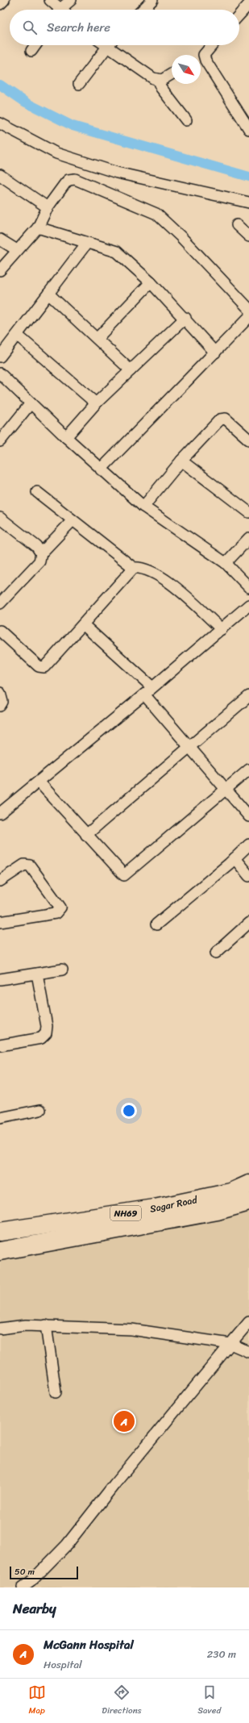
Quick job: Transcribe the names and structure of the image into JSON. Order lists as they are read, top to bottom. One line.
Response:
{"streets":{"highway":["Sagar Road","NH69"]},"scale_bar":"50 m","north":"bottom right","page":{"search":"Search here","pins":"A","scale":"50 m","heading":"Nearby","list":[{"mark":"A","name":"McGann Hospital","note":"Hospital","value":"230 m"}],"nav":["Map","Directions","Saved"]}}
